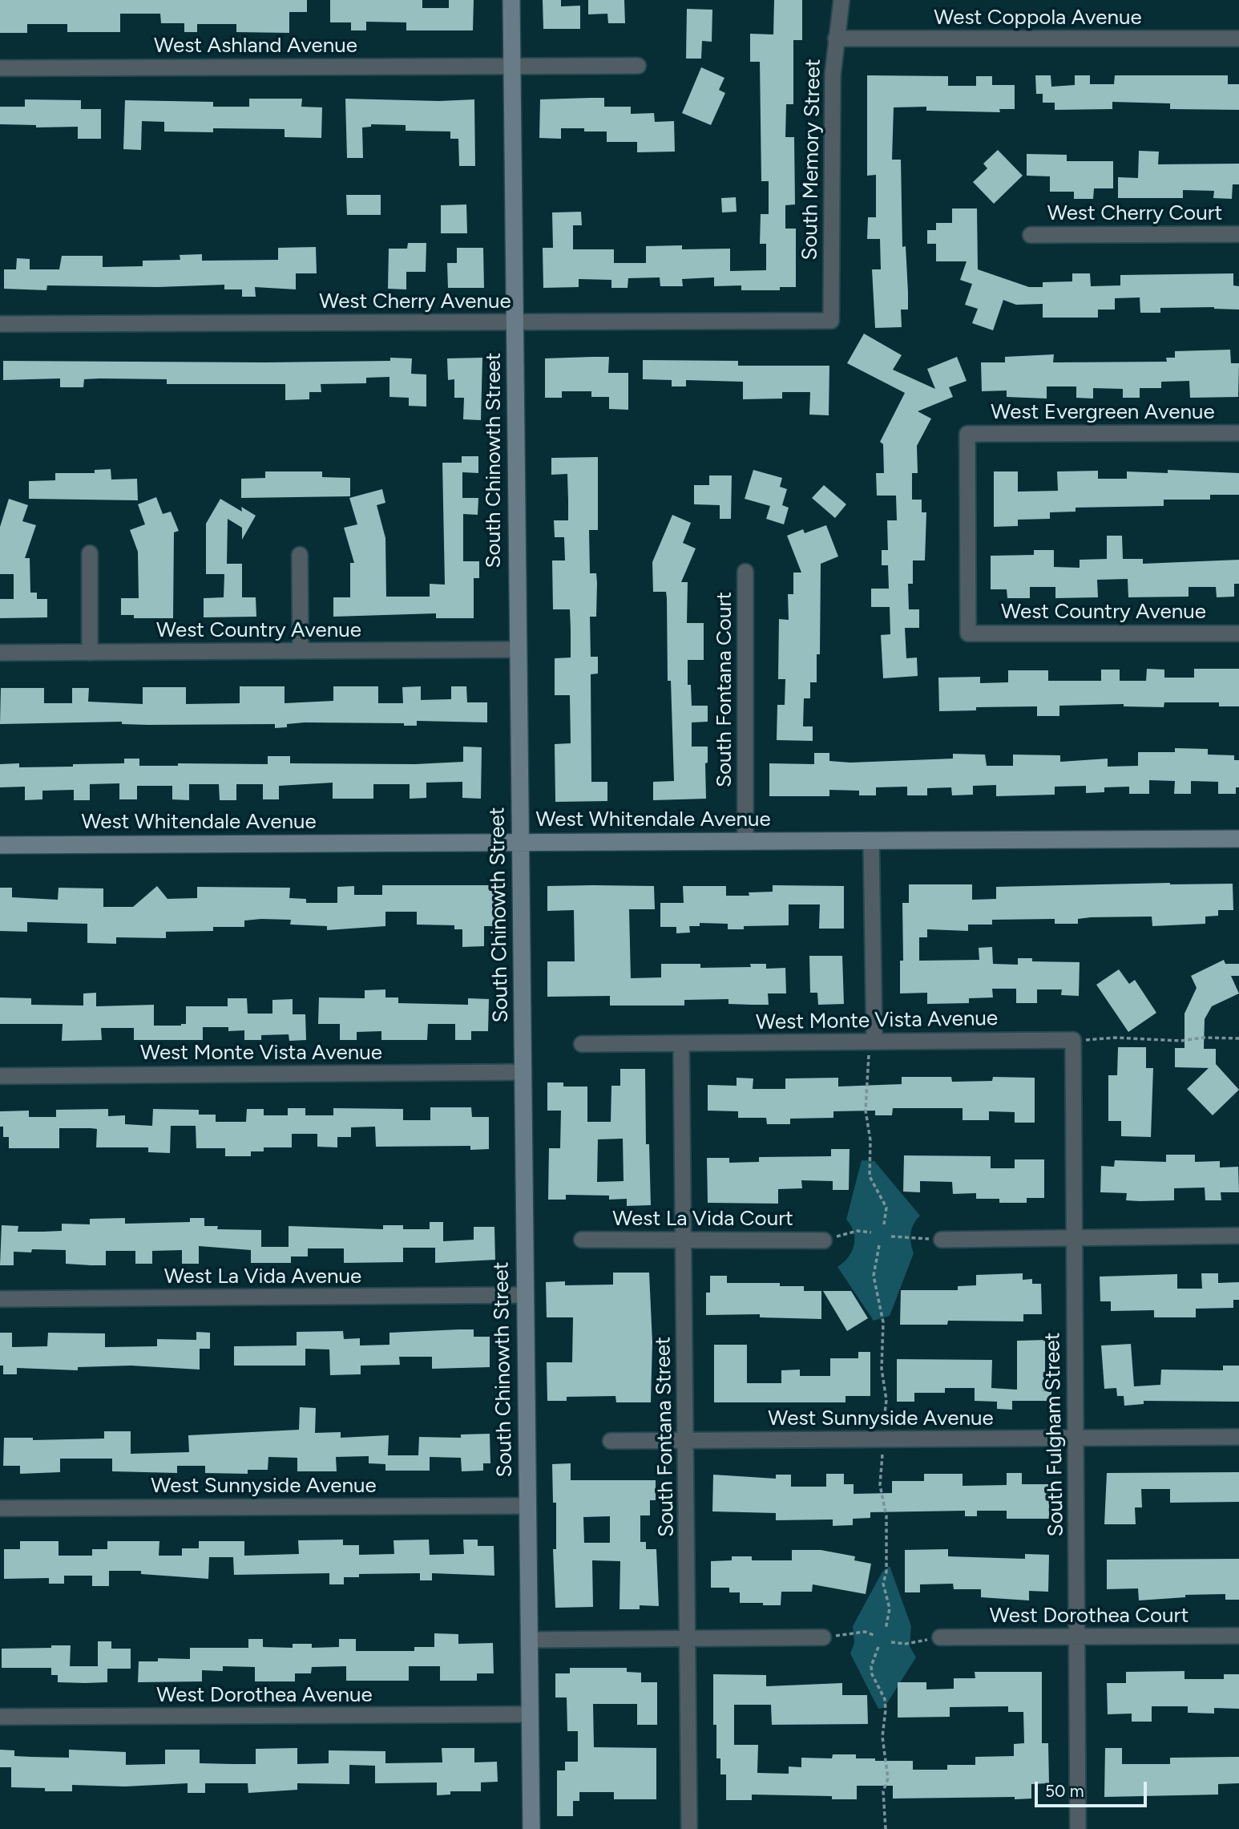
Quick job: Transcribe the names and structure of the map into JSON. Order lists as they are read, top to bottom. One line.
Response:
{"streets":{"street":["West Coppola Avenue","West Ashland Avenue","South Memory Street","West Cherry Court","West Cherry Avenue","West Evergreen Avenue","South Chinowth Street","West Country Avenue","South Fontana Court","West Whitendale Avenue","West Monte Vista Avenue","West La Vida Court","West La Vida Avenue","West Sunnyside Avenue","South Fulgham Street","South Fontana Street","West Dorothea Court","West Dorothea Avenue"]},"crossings":[["West Coppola Avenue","South Memory Street"],["West Ashland Avenue","South Chinowth Street"],["South Memory Street","West Cherry Avenue"],["West Cherry Avenue","South Chinowth Street"],["West Evergreen Avenue","West Country Avenue"],["South Chinowth Street","West Country Avenue"],["South Chinowth Street","West Whitendale Avenue"],["South Chinowth Street","West Monte Vista Avenue"],["South Chinowth Street","West La Vida Avenue"],["South Chinowth Street","West Sunnyside Avenue"],["South Chinowth Street","West Dorothea Avenue"],["South Fontana Court","West Whitendale Avenue"],["West Monte Vista Avenue","South Fulgham Street"],["West Monte Vista Avenue","South Fontana Street"],["West La Vida Court","South Fontana Street"],["West Sunnyside Avenue","South Fulgham Street"],["West Sunnyside Avenue","South Fontana Street"],["South Fulgham Street","West Dorothea Court"]],"scale_bar":"50 m"}
